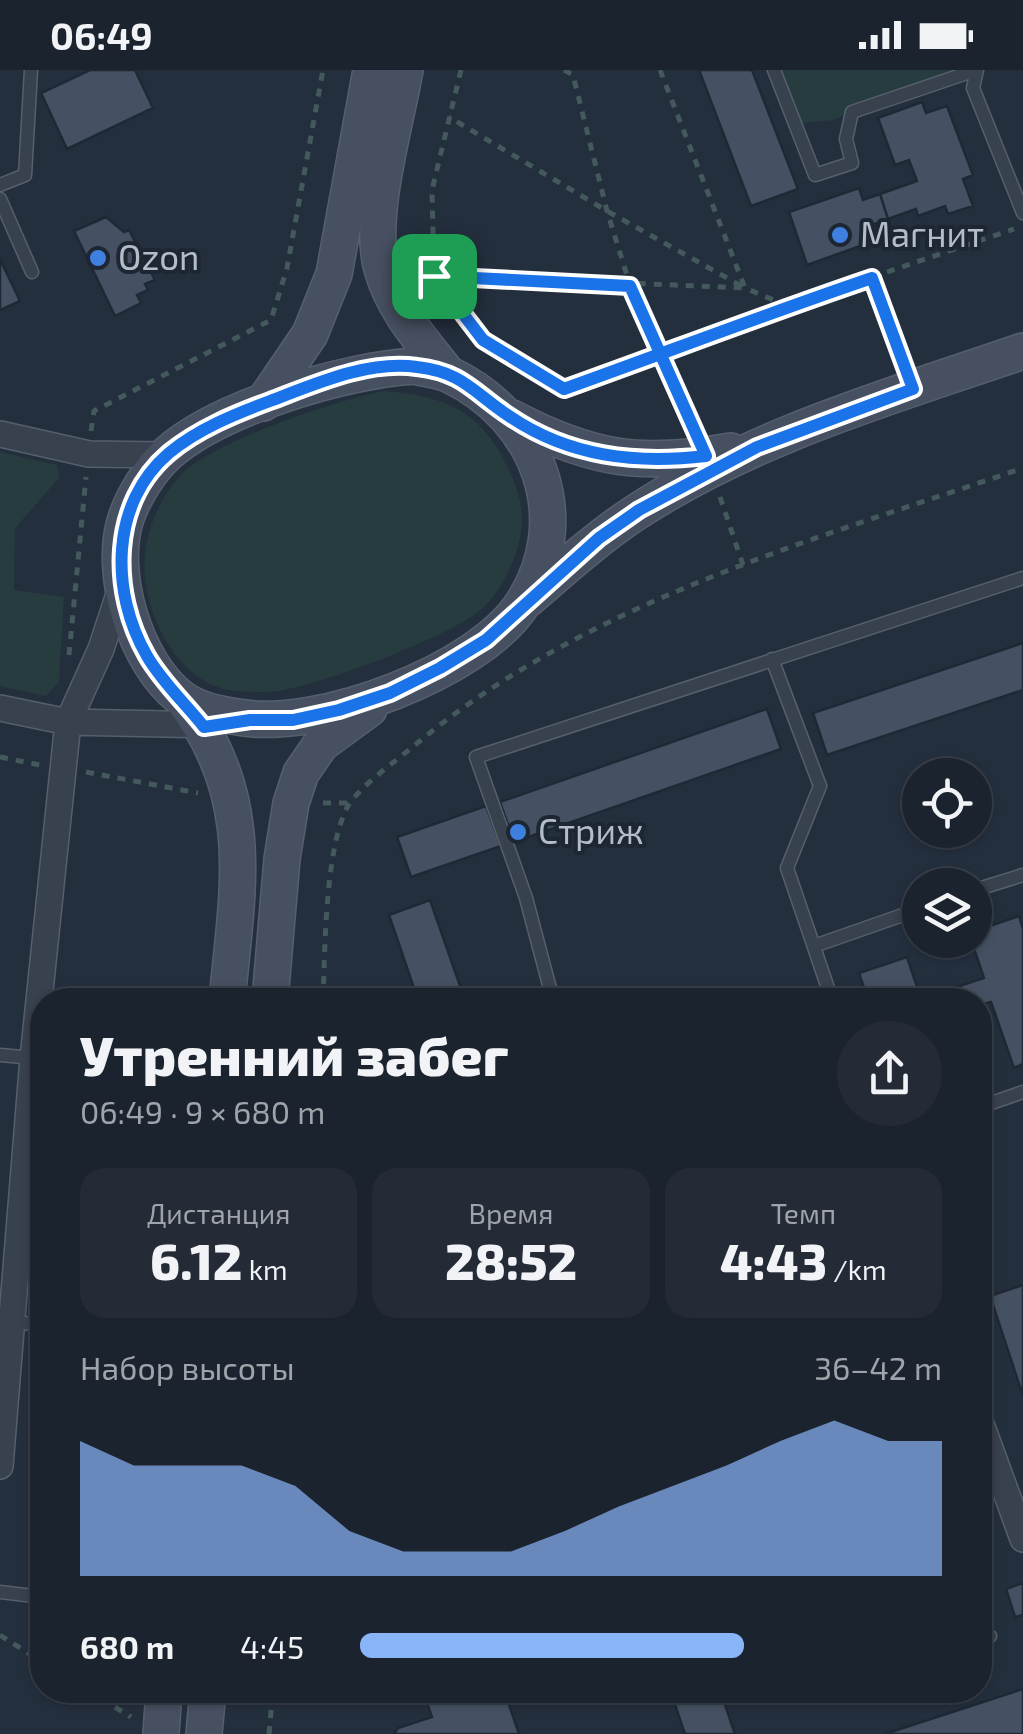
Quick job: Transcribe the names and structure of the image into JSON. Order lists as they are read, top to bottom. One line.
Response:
{"places":["Магнит","Ozon","Стриж"],"page":{"status":"06:49","heading":["Утренний забег","06:49 · 9 × 680 m"],"stats":[["Дистанция","6.12 km"],["Время","28:52"],["Темп","4:43 /km"]],"chart":["Набор высоты","36–42 m"],"list":[{"name":"680 m","note":"4:45"}]}}
